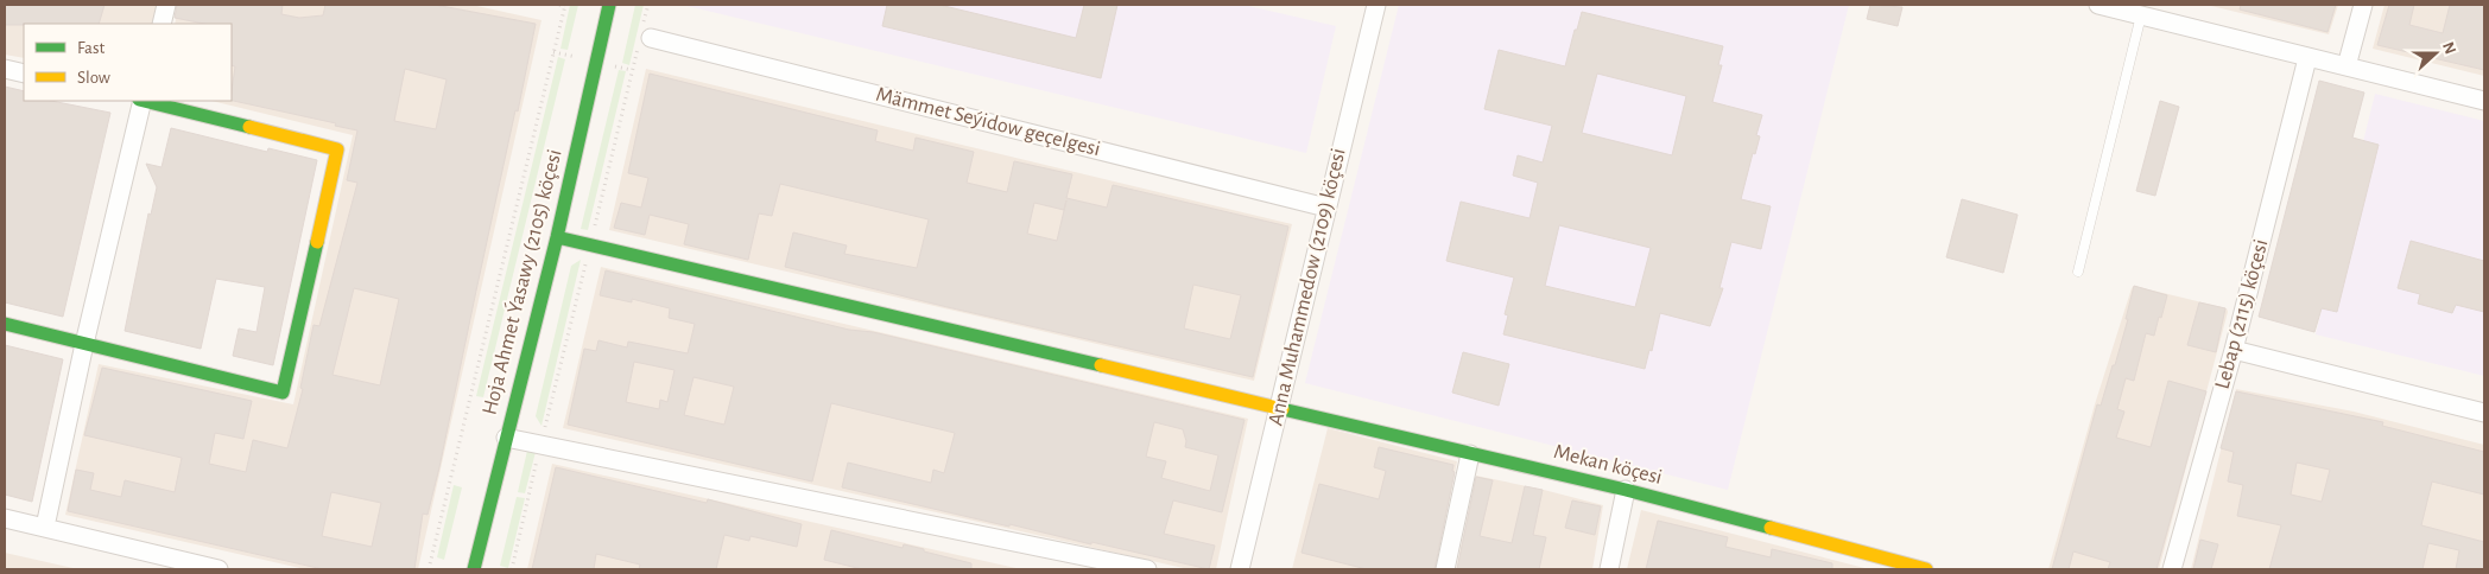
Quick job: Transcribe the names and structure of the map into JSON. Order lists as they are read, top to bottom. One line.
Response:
{"streets":{"street":["Mämmet Seýidow geçelgesi","Hoja Ahmet Ýasawy (2105) köçesi","Anna Muhammedow (2109) köçesi","Lebap (2115) köçesi","Mekan köçesi"]},"crossings":[["Mämmet Seýidow geçelgesi","Anna Muhammedow (2109) köçesi"],["Hoja Ahmet Ýasawy (2105) köçesi","Mekan köçesi"],["Anna Muhammedow (2109) köçesi","Mekan köçesi"]],"legend":["Fast","Slow"],"north":"right"}
